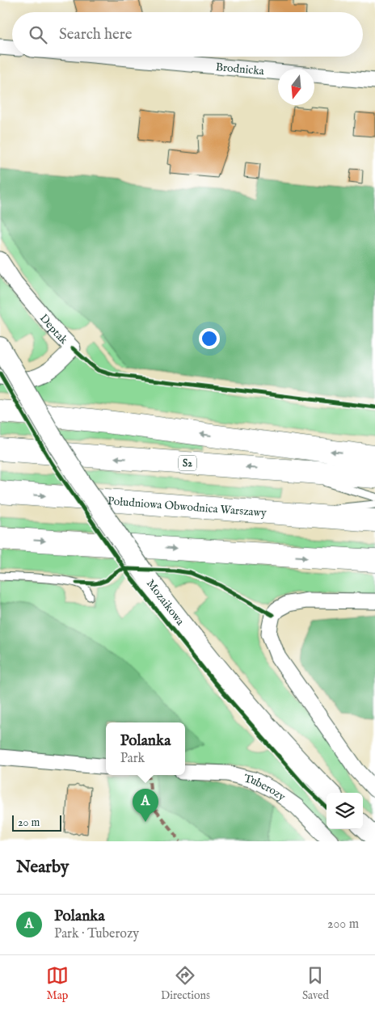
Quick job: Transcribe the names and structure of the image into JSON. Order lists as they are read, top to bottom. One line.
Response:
{"streets":{"highway":["S2","Południowa Obwodnica Warszawy"],"street":["Brodnicka","Deptak","Mozaikowa","Tuberozy"]},"crossings":[["Deptak","Mozaikowa"]],"scale_bar":"20 m","north":"bottom","page":{"search":"Search here","popup":["Polanka","Park"],"pins":"A","scale":"20 m","heading":"Nearby","list":[{"mark":"A","name":"Polanka","note":"Park · Tuberozy","value":"200 m"}],"nav":["Map","Directions","Saved"]}}
